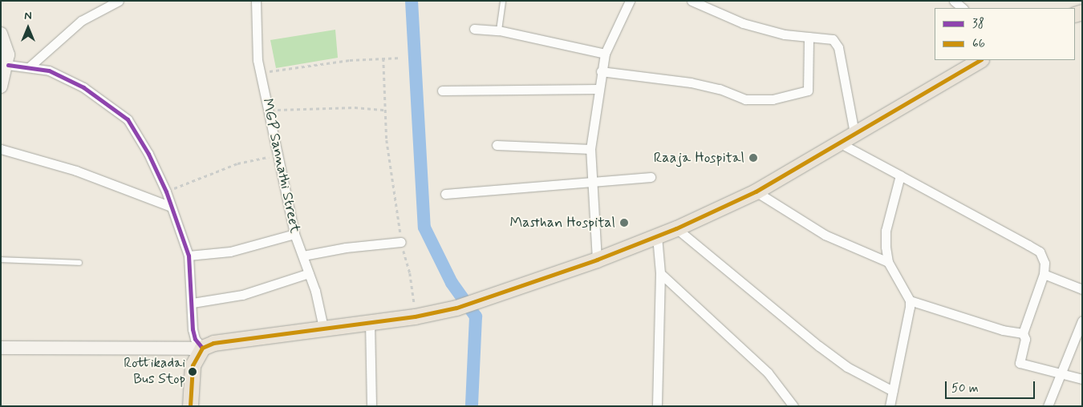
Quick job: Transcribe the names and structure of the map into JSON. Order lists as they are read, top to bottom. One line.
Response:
{"streets":{"street":["MGP Sannathi Street"]},"places":["Raaja Hospital","Masthan Hospital","Rottikadai Bus Stop"],"lines":["transit line 66","transit line 38"],"legend":["38","66"],"scale_bar":"50 m","north":"top"}
